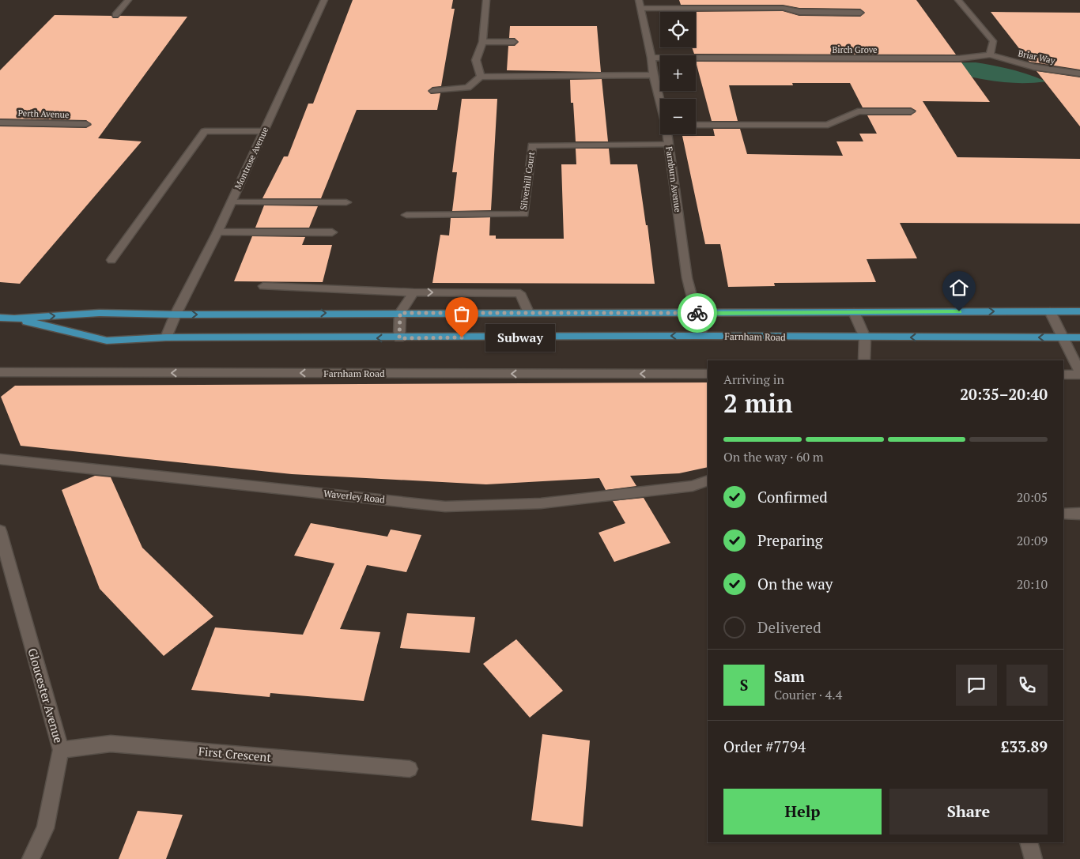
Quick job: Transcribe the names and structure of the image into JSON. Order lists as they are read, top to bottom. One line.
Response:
{"streets":{"main road":["Farnham Road"],"street":["Birch Grove","Briar Way","Perth Avenue","Montrose Avenue","Farnburn Avenue","Silverhill Court","Waverley Road","Gloucester Avenue","First Crescent"]},"crossings":[["Birch Grove","Briar Way"],["Birch Grove","Farnburn Avenue"],["Montrose Avenue","Farnham Road"],["Farnburn Avenue","Silverhill Court"],["Farnburn Avenue","Farnham Road"],["Gloucester Avenue","First Crescent"]],"places":["Subway"],"page":{"map_buttons":["+","−"],"bubble":"Subway","heading":["2 min","Arriving in","20:35–20:40"],"panel":["Sam","Courier · 4.4","Order #7794","£33.89"],"bar":"On the way · 60 m","list":[["Confirmed","20:05"],["Preparing","20:09"],["On the way","20:10"],"Delivered"],"round":"S","buttons":["Help","Share"]}}
